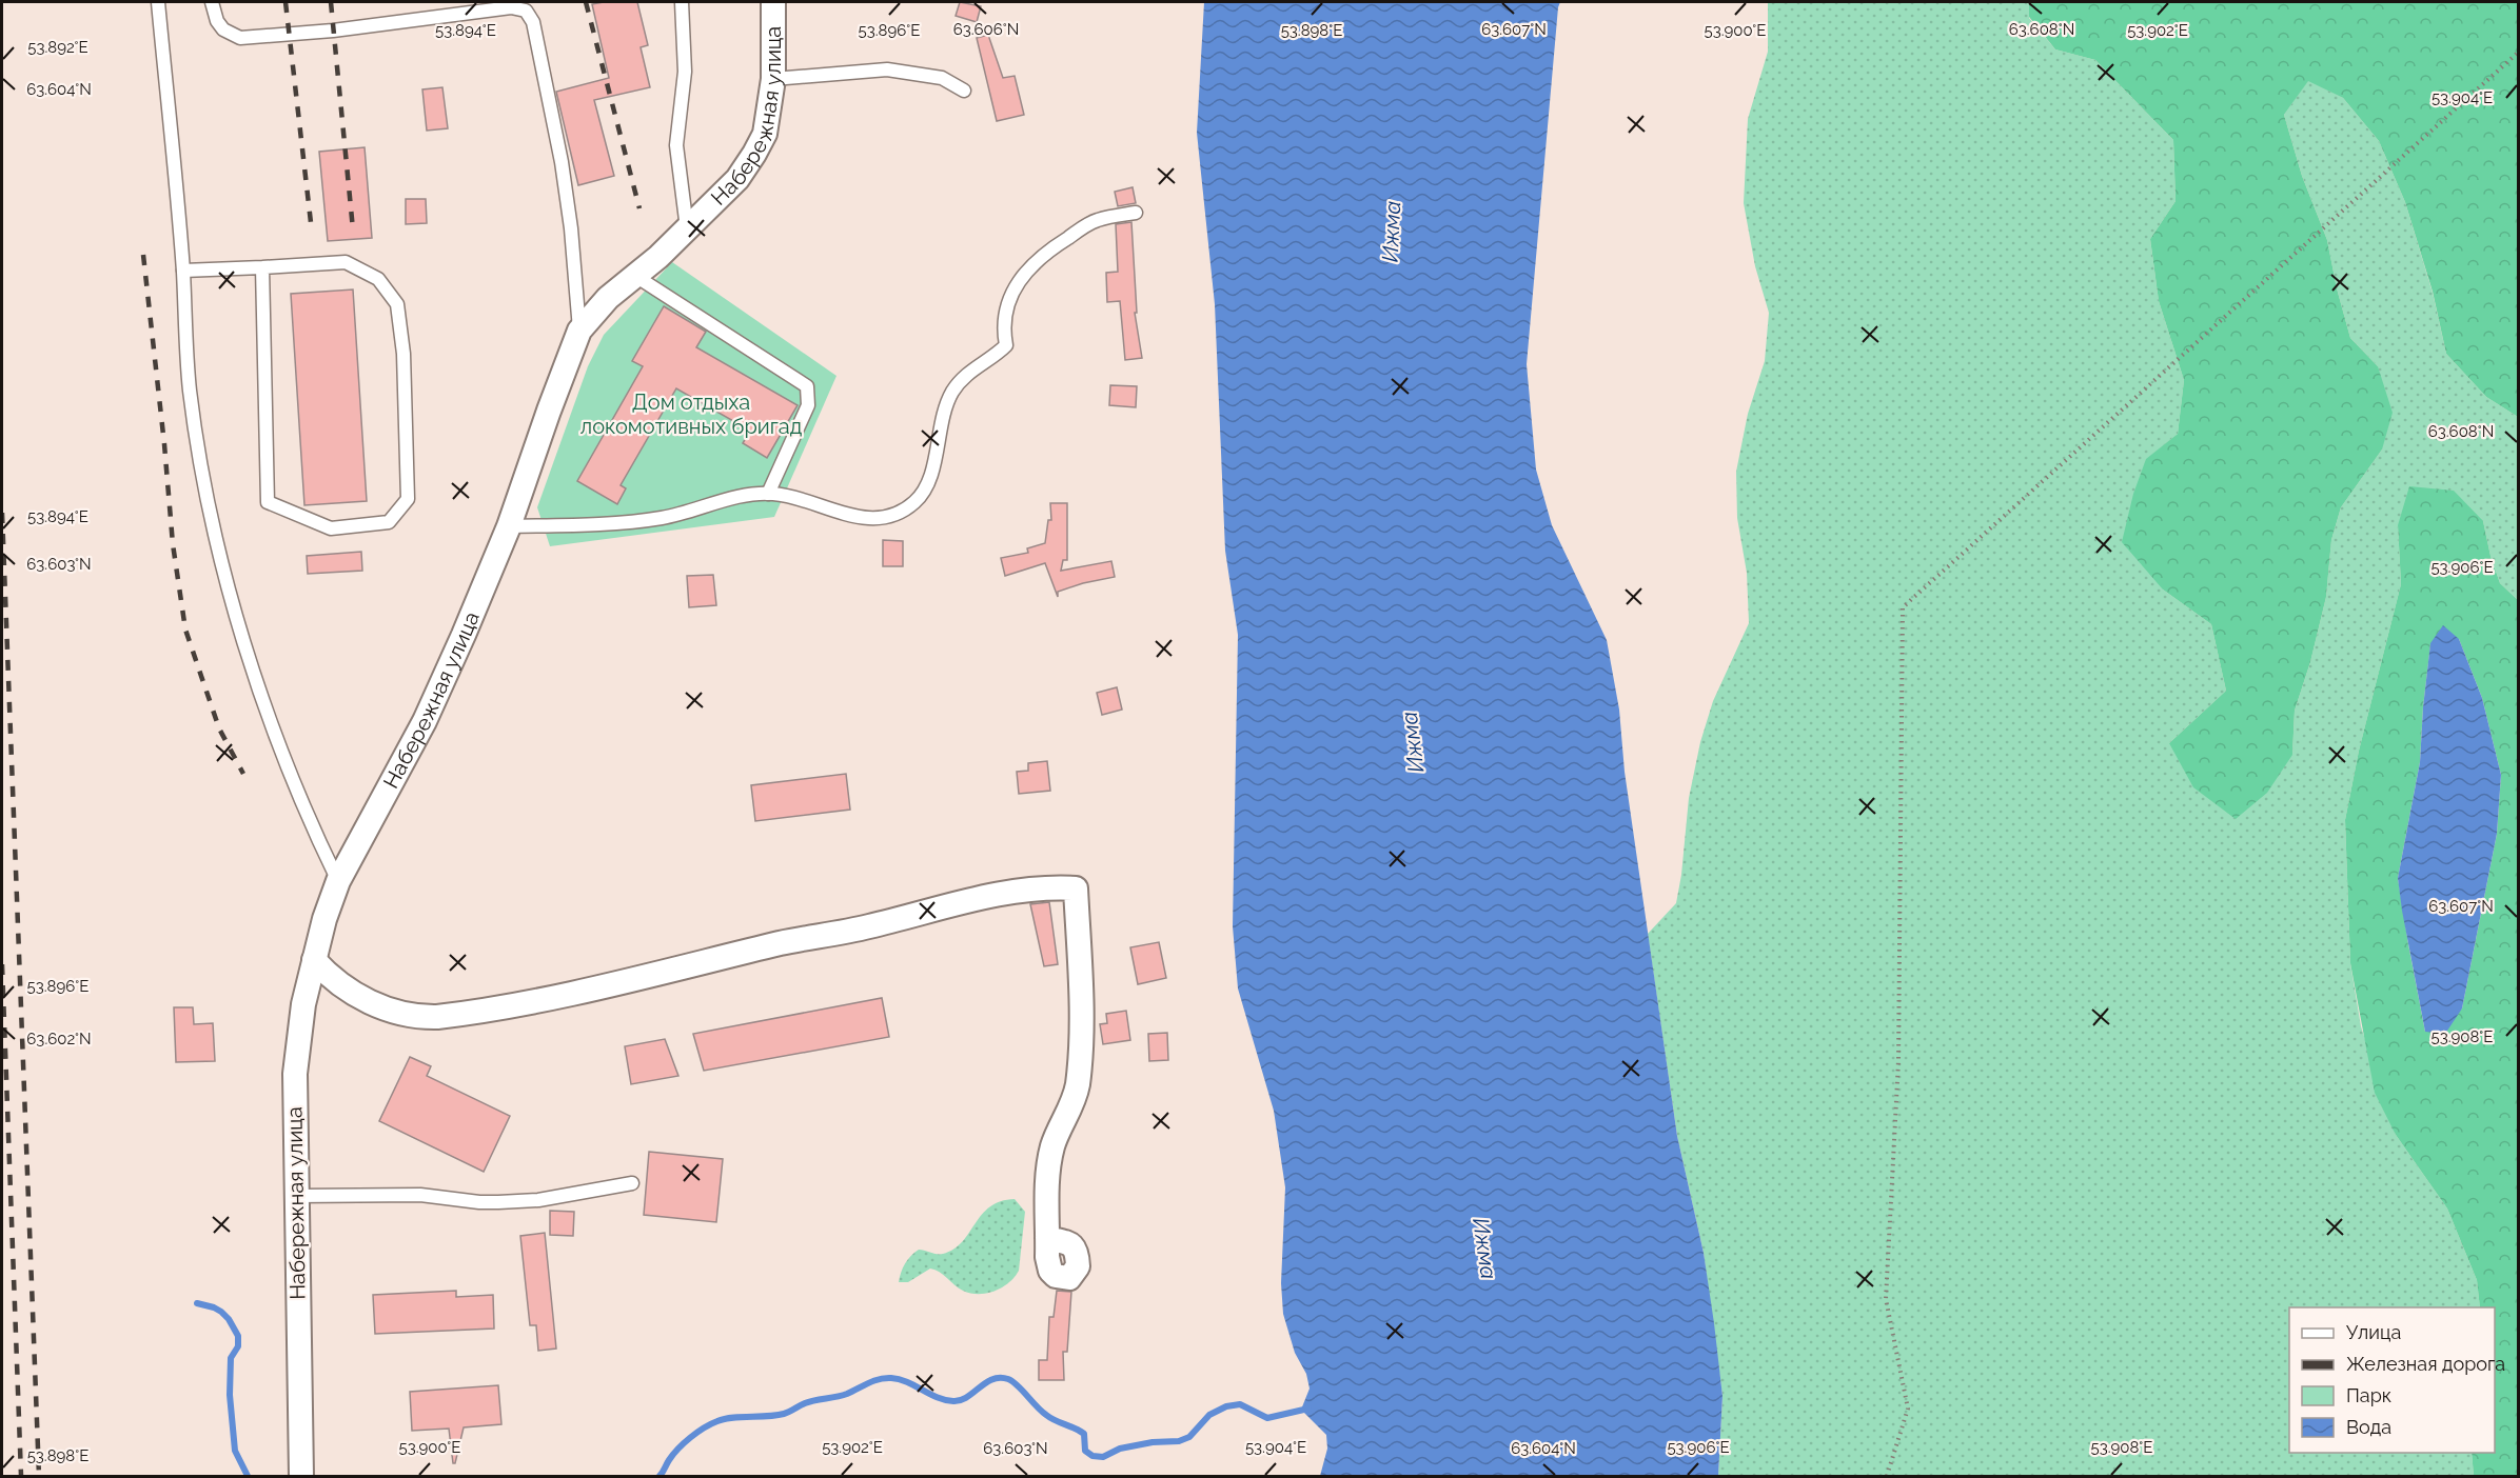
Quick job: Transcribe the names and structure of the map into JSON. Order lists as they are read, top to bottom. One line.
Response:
{"streets":{"street":["Набережная улица"]},"water":["Ижма"],"parks":["Дом отдыха локомотивных бригад"],"legend":["Улица","Железная дорога","Парк","Вода"],"coordinates":["63.608°N","63.606°N","63.607°N","53.894°E","53.896°E","53.898°E","53.900°E","53.902°E","53.892°E","63.604°N","53.904°E","63.603°N","53.906°E","53.908°E","63.602°N"]}
